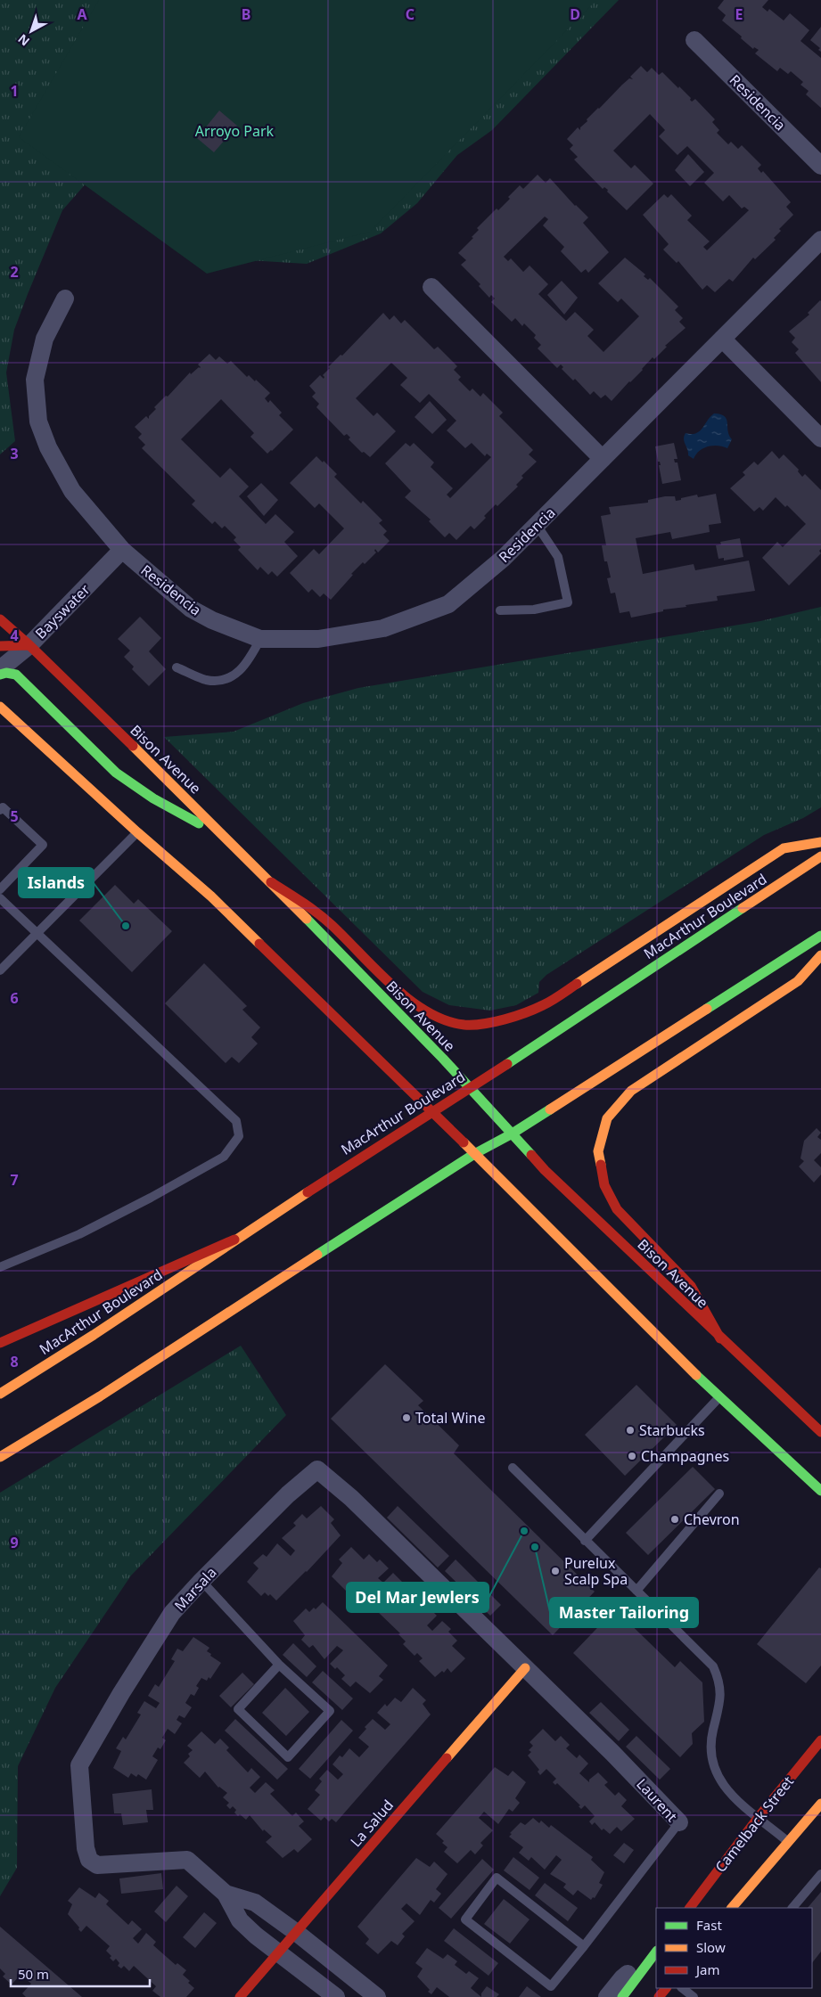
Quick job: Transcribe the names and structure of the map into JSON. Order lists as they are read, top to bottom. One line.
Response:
{"streets":{"main road":["Bison Avenue","MacArthur Boulevard","La Salud","Camelback Street"],"street":["Residencia","Bayswater","Marsala","Laurent"]},"crossings":[["Residencia","Bayswater"],["Bayswater","Bison Avenue"],["Bison Avenue","MacArthur Boulevard"],["Marsala","Laurent"],["Marsala","La Salud"],["Laurent","La Salud"]],"parks":["Arroyo Park"],"places":["Islands","Total Wine","Starbucks","Champagnes","Chevron","Del Mar Jewlers","Master Tailoring","Purelux Scalp Spa"],"legend":["Fast","Slow","Jam"],"scale_bar":"50 m","north":"bottom left","grid":{"columns":["A","B","C","D","E"],"rows":["1","2","3","4","5","6","7","8","9"]}}
